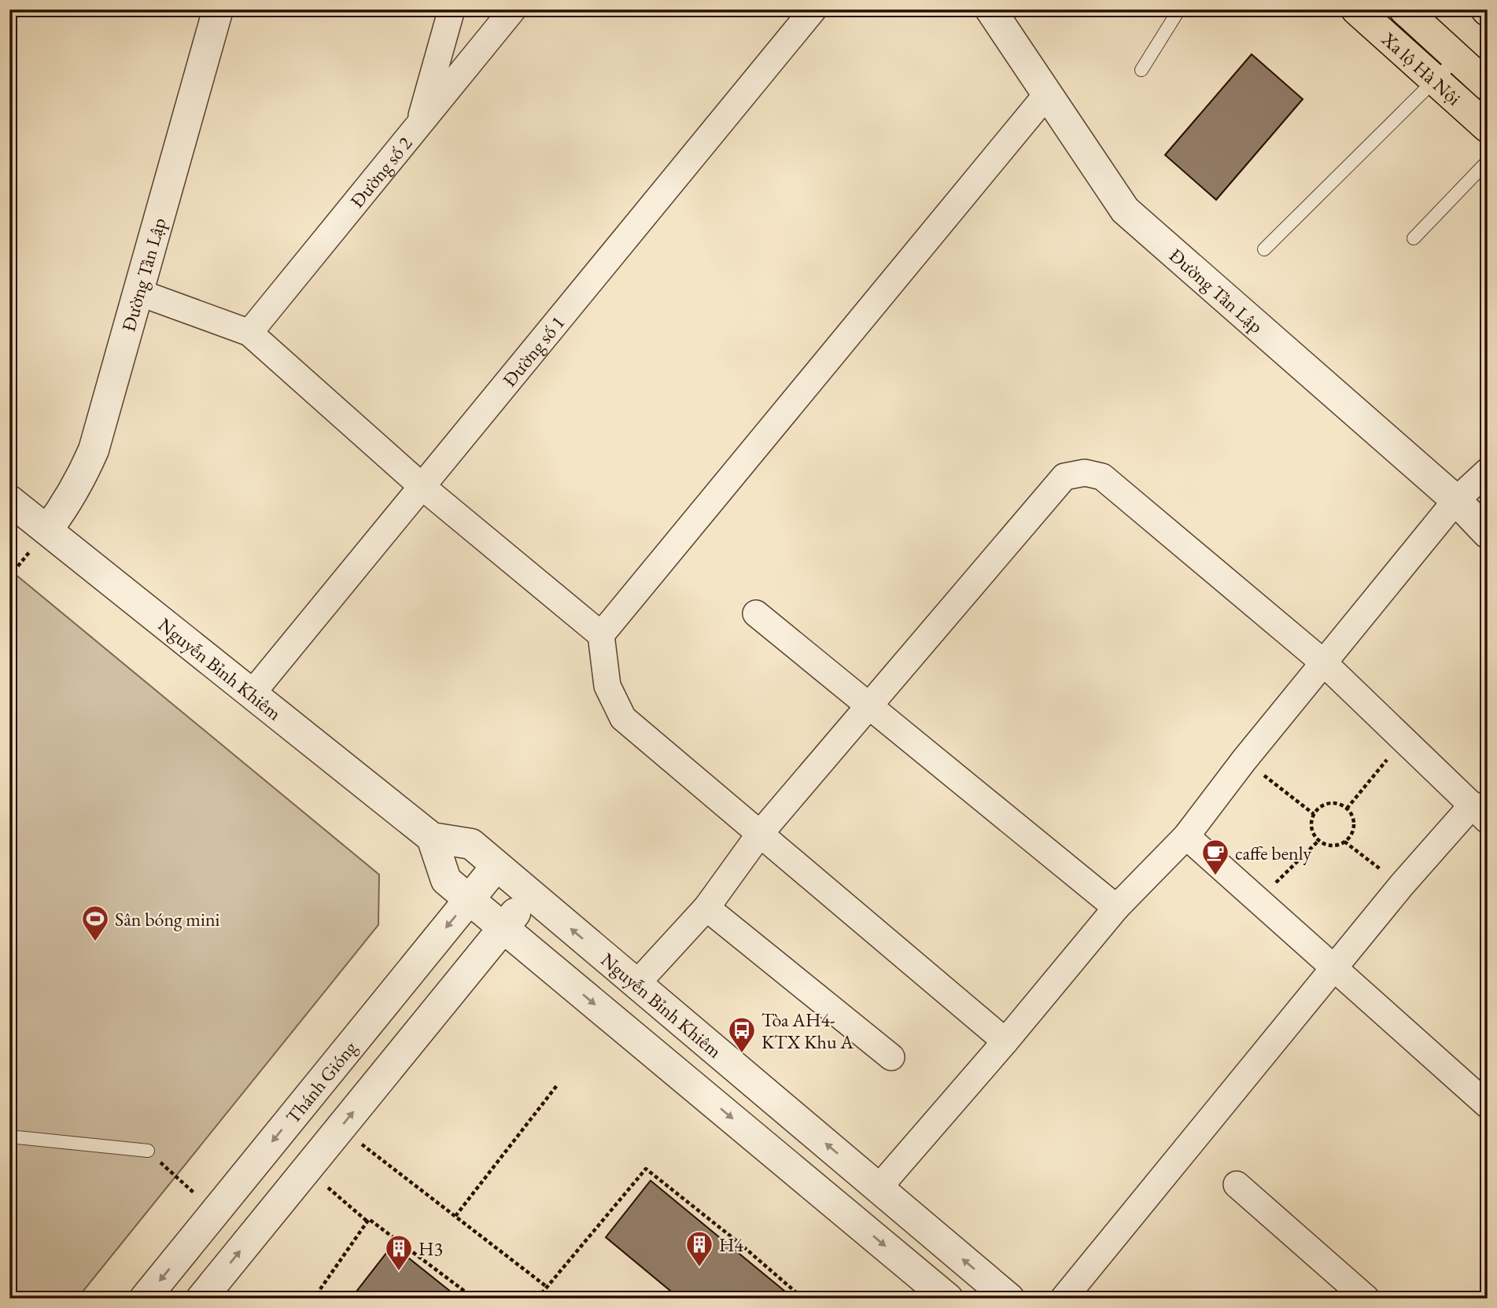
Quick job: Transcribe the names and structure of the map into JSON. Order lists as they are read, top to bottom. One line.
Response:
{"streets":{"highway":["Xa lộ Hà Nội"],"street":["Đường số 2","Đường Tân Lập","Đường số 1","Nguyễn Bỉnh Khiêm","Thánh Gióng"]},"crossings":[["Đường Tân Lập","Nguyễn Bỉnh Khiêm"],["Đường số 1","Nguyễn Bỉnh Khiêm"],["Nguyễn Bỉnh Khiêm","Thánh Gióng"]],"places":{"cafe":["caffe benly"],"sports":["Sân bóng mini"],"bus stop":["Tòa AH4- KTX Khu A"],"building":["H4","H3"]}}
